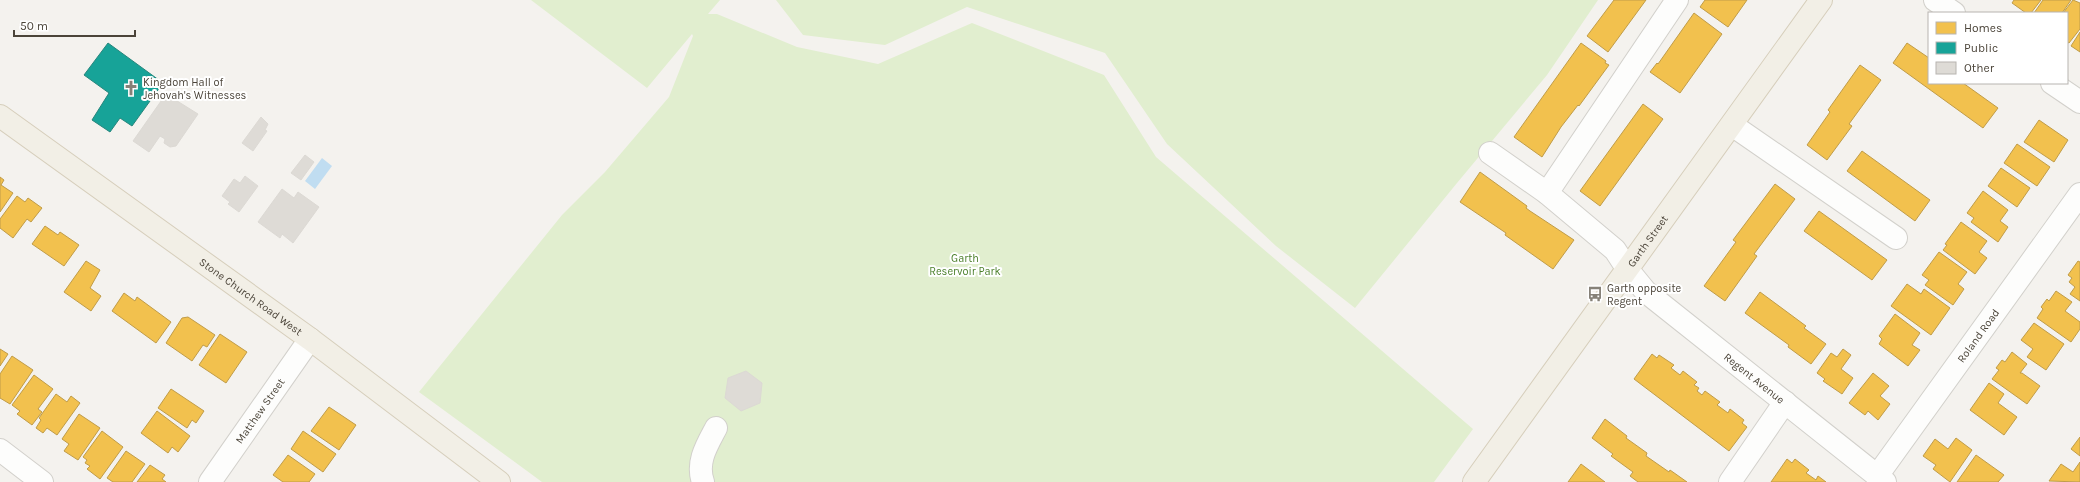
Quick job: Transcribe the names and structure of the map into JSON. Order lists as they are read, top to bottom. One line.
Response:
{"streets":{"main road":["Garth Street","Stone Church Road West"],"street":["Roland Road","Regent Avenue","Matthew Street"]},"crossings":[["Garth Street","Regent Avenue"],["Stone Church Road West","Matthew Street"],["Roland Road","Regent Avenue"]],"parks":["Garth Reservoir Park"],"places":{"church":["Kingdom Hall of Jehovah's Witnesses"],"bus stop":["Garth opposite Regent"]},"legend":["Homes","Public","Other"],"scale_bar":"50 m"}
